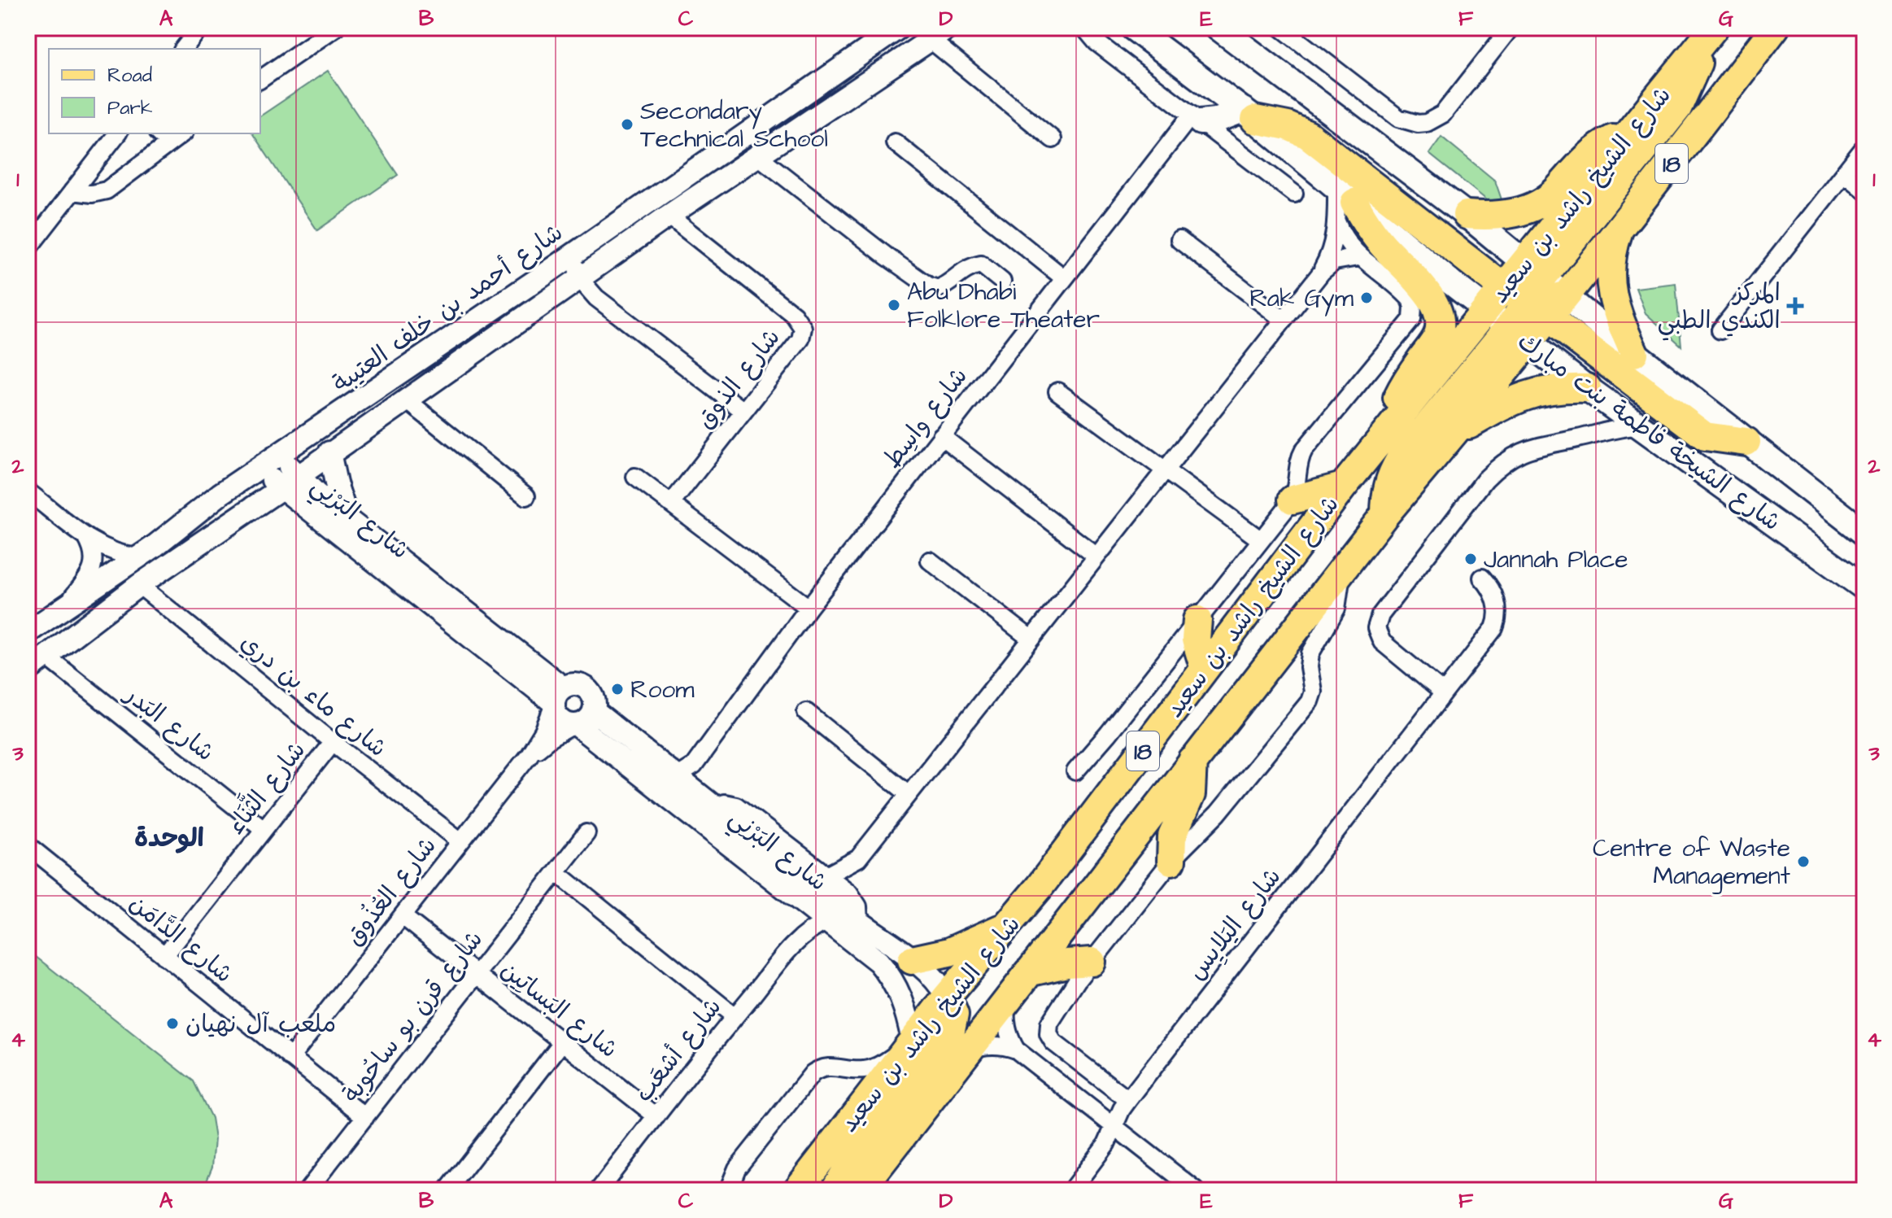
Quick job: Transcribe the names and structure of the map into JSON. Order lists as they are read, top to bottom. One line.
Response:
{"streets":{"main road":["18","شارع الشيخ راشد بن سعيد","شارع الشيخة فاطمة بنت مبارك"],"street":["شارع أحمد بن خلف العتيبة","شارع الذوق","شارع واسِط","شارع البَرْنِي","شارع ماء بن دري","شارع البَدر","شارع الثَّنَاء","شارع العُذُوق","شارع اليَلايِس","شارع الدَّامَن","شارع البَساتِين","شارع قرن بو ساحُوبة","شارع أشعَب"]},"crossings":[["شارع الشيخ راشد بن سعيد","شارع الشيخة فاطمة بنت مبارك"],["شارع الشيخ راشد بن سعيد","شارع البَرْنِي"],["شارع أحمد بن خلف العتيبة","شارع البَرْنِي"],["شارع واسِط","شارع البَرْنِي"],["شارع البَرْنِي","شارع العُذُوق"],["شارع البَرْنِي","شارع أشعَب"],["شارع ماء بن دري","شارع الثَّنَاء"],["شارع ماء بن دري","شارع العُذُوق"],["شارع البَدر","شارع الثَّنَاء"],["شارع الثَّنَاء","شارع الدَّامَن"],["شارع العُذُوق","شارع الدَّامَن"],["شارع العُذُوق","شارع البَساتِين"],["شارع الدَّامَن","شارع قرن بو ساحُوبة"],["شارع البَساتِين","شارع قرن بو ساحُوبة"],["شارع البَساتِين","شارع أشعَب"]],"districts":["الوحدة"],"places":{"other":["Secondary Technical School","Rak Gym","Abu Dhabi Folklore Theater","Jannah Place","Room","Centre of Waste Management","ملعب آل نهيان"],"health":["المركز الكندي الطبي"]},"legend":["Road","Park"],"grid":{"columns":["A","B","C","D","E","F","G"],"rows":["1","2","3","4"]}}
